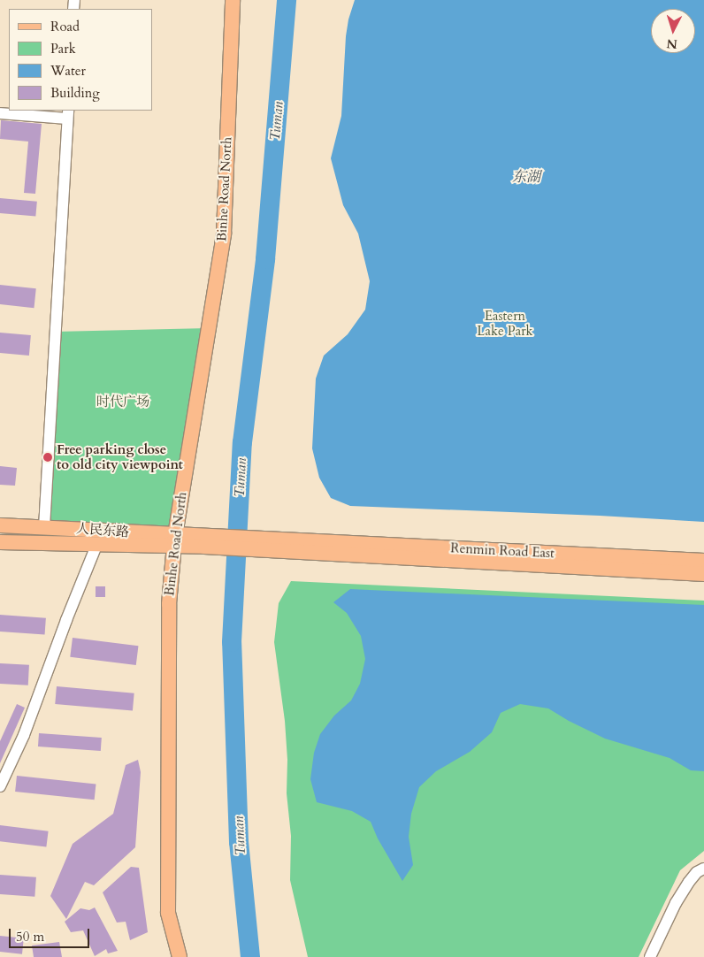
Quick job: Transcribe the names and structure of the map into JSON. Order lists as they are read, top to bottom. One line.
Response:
{"streets":{"main road":["Binhe Road North","人民东路","Renmin Road East"]},"crossings":[["Binhe Road North","人民东路"],["人民东路","Renmin Road East"]],"water":["Tuman","东湖"],"parks":["Eastern Lake Park","时代广场"],"places":["Free parking close to old city viewpoint"],"legend":["Road","Park","Water","Building"],"scale_bar":"50 m","north":"bottom"}
